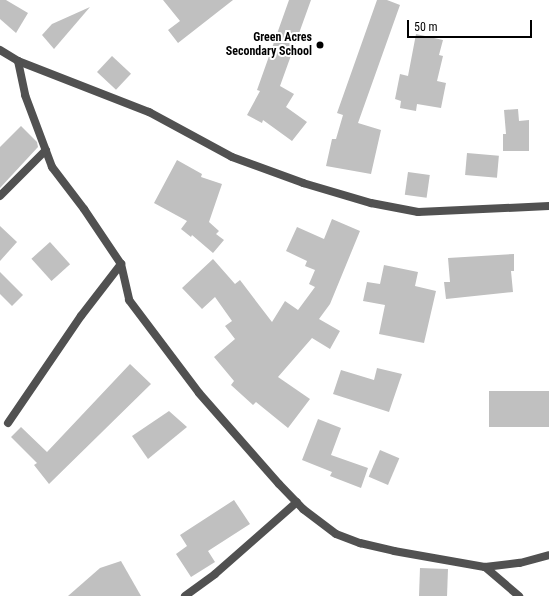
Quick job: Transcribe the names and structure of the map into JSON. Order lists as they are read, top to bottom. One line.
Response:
{"places":["Green Acres Secondary School"],"scale_bar":"50 m"}
